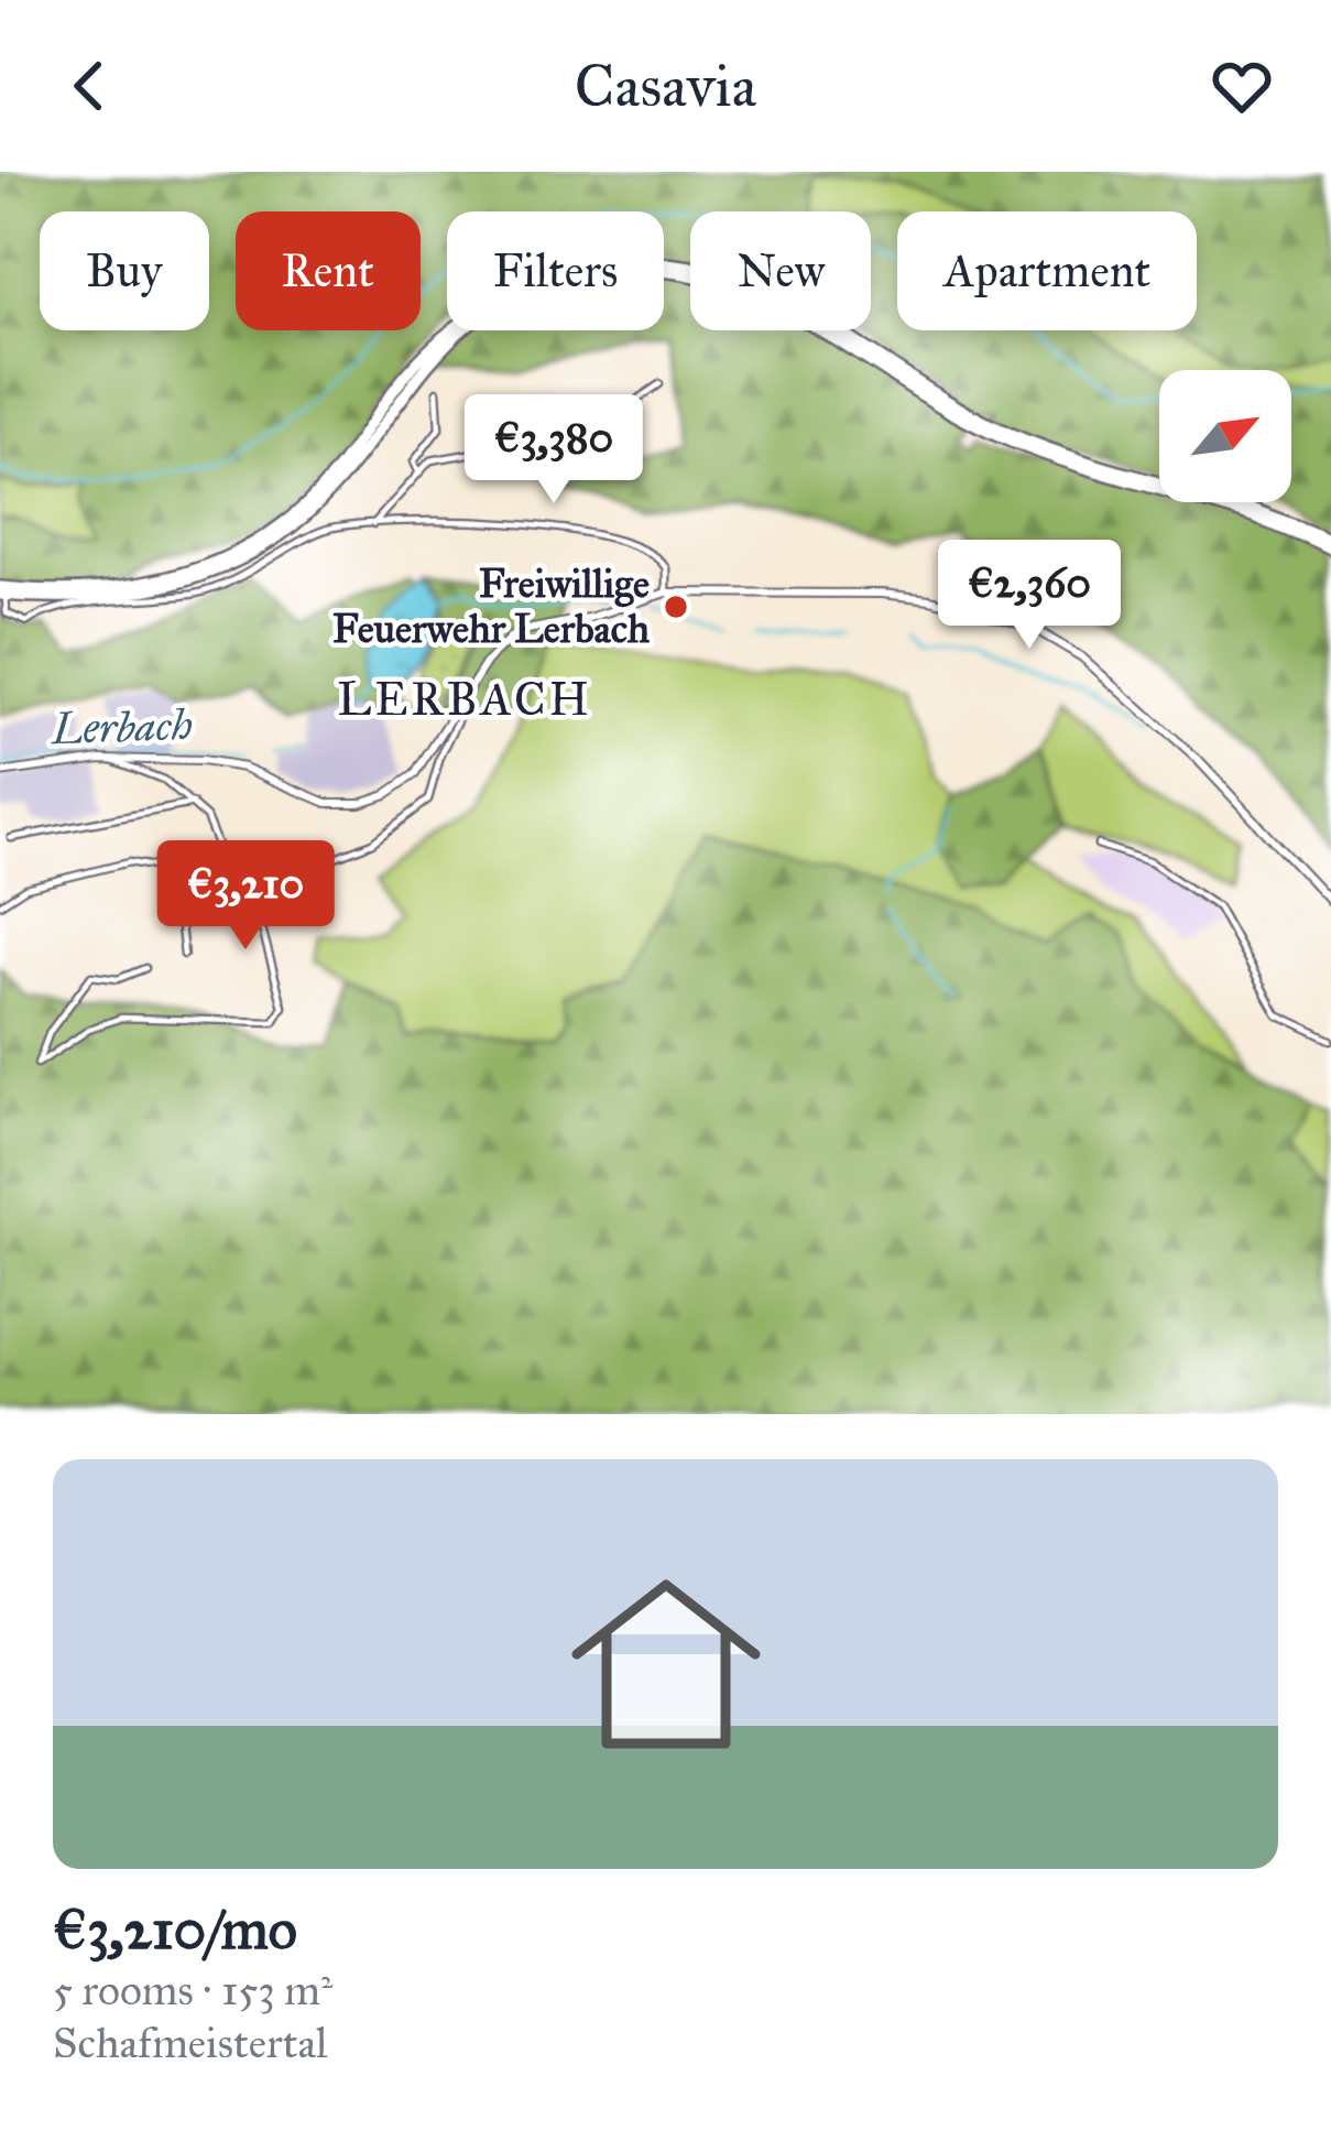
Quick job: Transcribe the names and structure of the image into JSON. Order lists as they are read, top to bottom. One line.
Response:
{"districts":["LERBACH"],"water":["Lerbach"],"places":["Freiwillige Feuerwehr Lerbach"],"north":"top right","page":{"header":"Casavia","chip":["Buy","Rent","Filters","New","Apartment"],"price":["€3,380","€2,360","€3,210"],"list":[{"name":"€3,210/mo","note":"5 rooms · 153 m² · Schafmeistertal"}]}}
